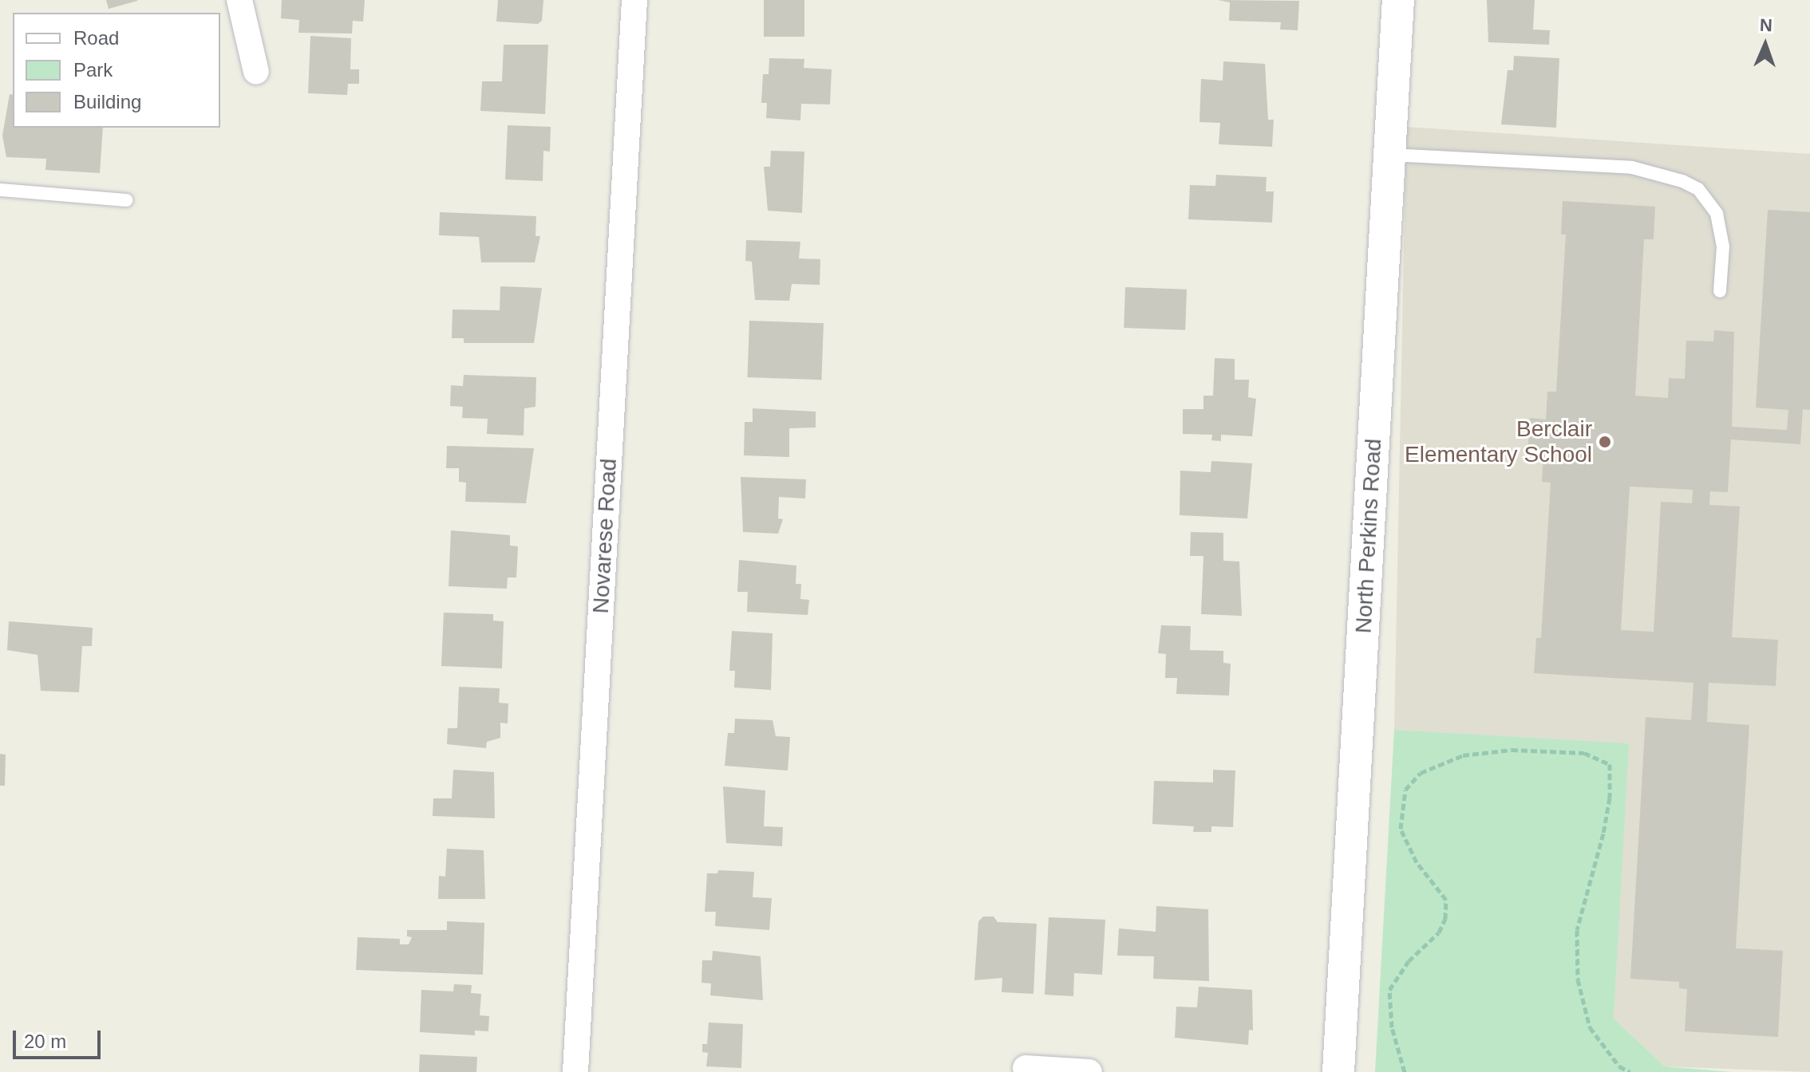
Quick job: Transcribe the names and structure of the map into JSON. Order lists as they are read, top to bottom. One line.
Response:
{"streets":{"street":["Novarese Road","North Perkins Road"]},"places":["Berclair Elementary School"],"legend":["Road","Park","Building"],"scale_bar":"20 m","north":"top"}
